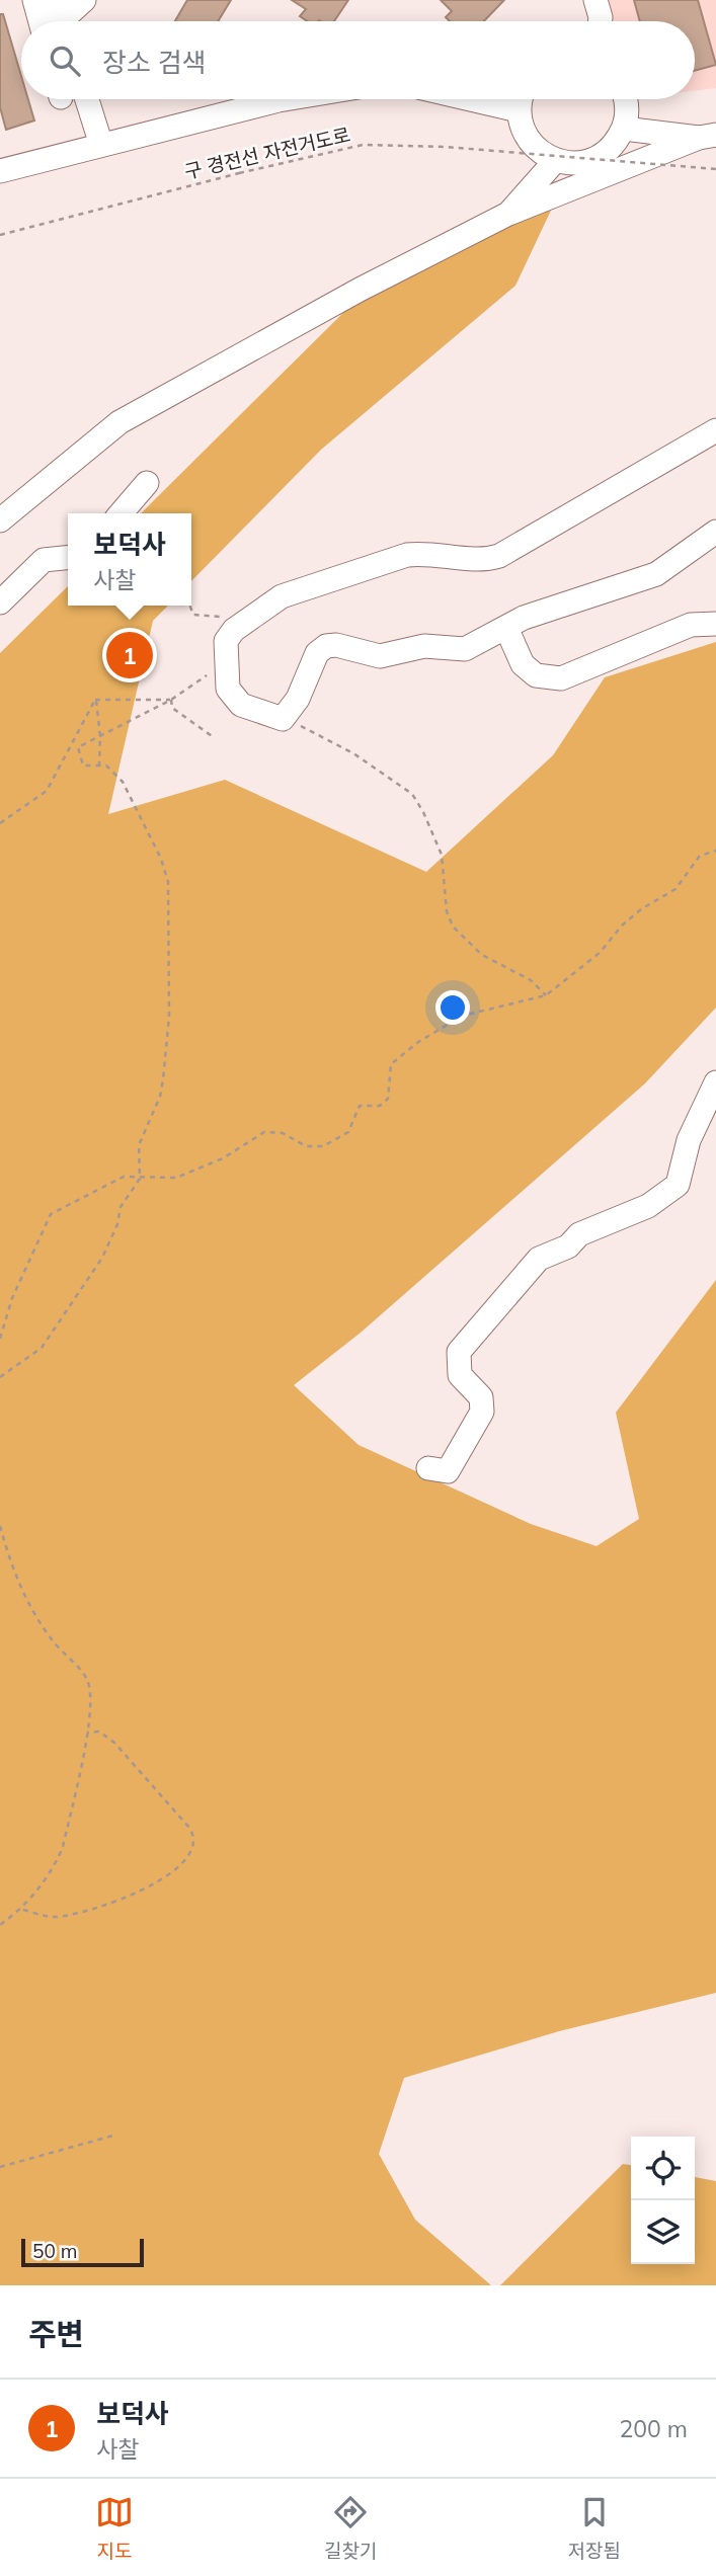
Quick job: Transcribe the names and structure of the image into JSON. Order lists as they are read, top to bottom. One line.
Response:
{"streets":{"path":["구 경전선 자전거도로"]},"scale_bar":"50 m","page":{"search":"장소 검색","popup":["보덕사","사찰"],"pins":"1","scale":"50 m","heading":"주변","list":[{"mark":"1","name":"보덕사","note":"사찰","value":"200 m"}],"nav":["지도","길찾기","저장됨"]}}
